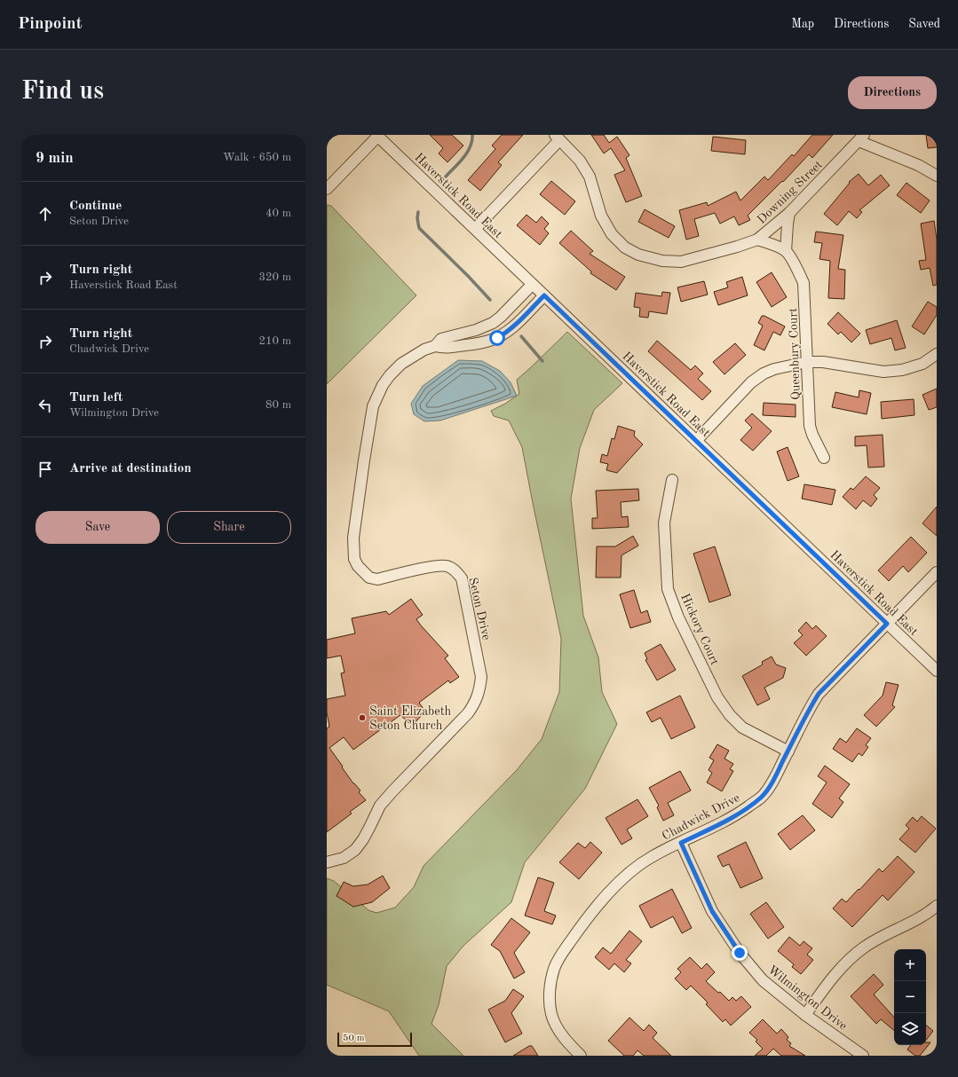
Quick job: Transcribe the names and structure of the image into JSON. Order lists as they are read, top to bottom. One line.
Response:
{"streets":{"street":["Downing Street","Haverstick Road East","Queenbury Court","Seton Drive","Hickory Court","Chadwick Drive","Wilmington Drive"]},"crossings":[["Haverstick Road East","Seton Drive"],["Haverstick Road East","Chadwick Drive"],["Hickory Court","Chadwick Drive"],["Chadwick Drive","Wilmington Drive"]],"places":["Saint Elizabeth Seton Church"],"scale_bar":"50 m","page":{"header":"Pinpoint","nav":["Map","Directions","Saved"],"buttons":["Directions",["Save","Share"]],"title":"Find us","heading":["9 min","Walk · 650 m"],"list":[["Continue","Seton Drive","40 m"],["Turn right","Haverstick Road East","320 m"],["Turn right","Chadwick Drive","210 m"],["Turn left","Wilmington Drive","80 m"],"Arrive at destination"],"map_buttons":["+","−"],"scale":"50 m"}}
